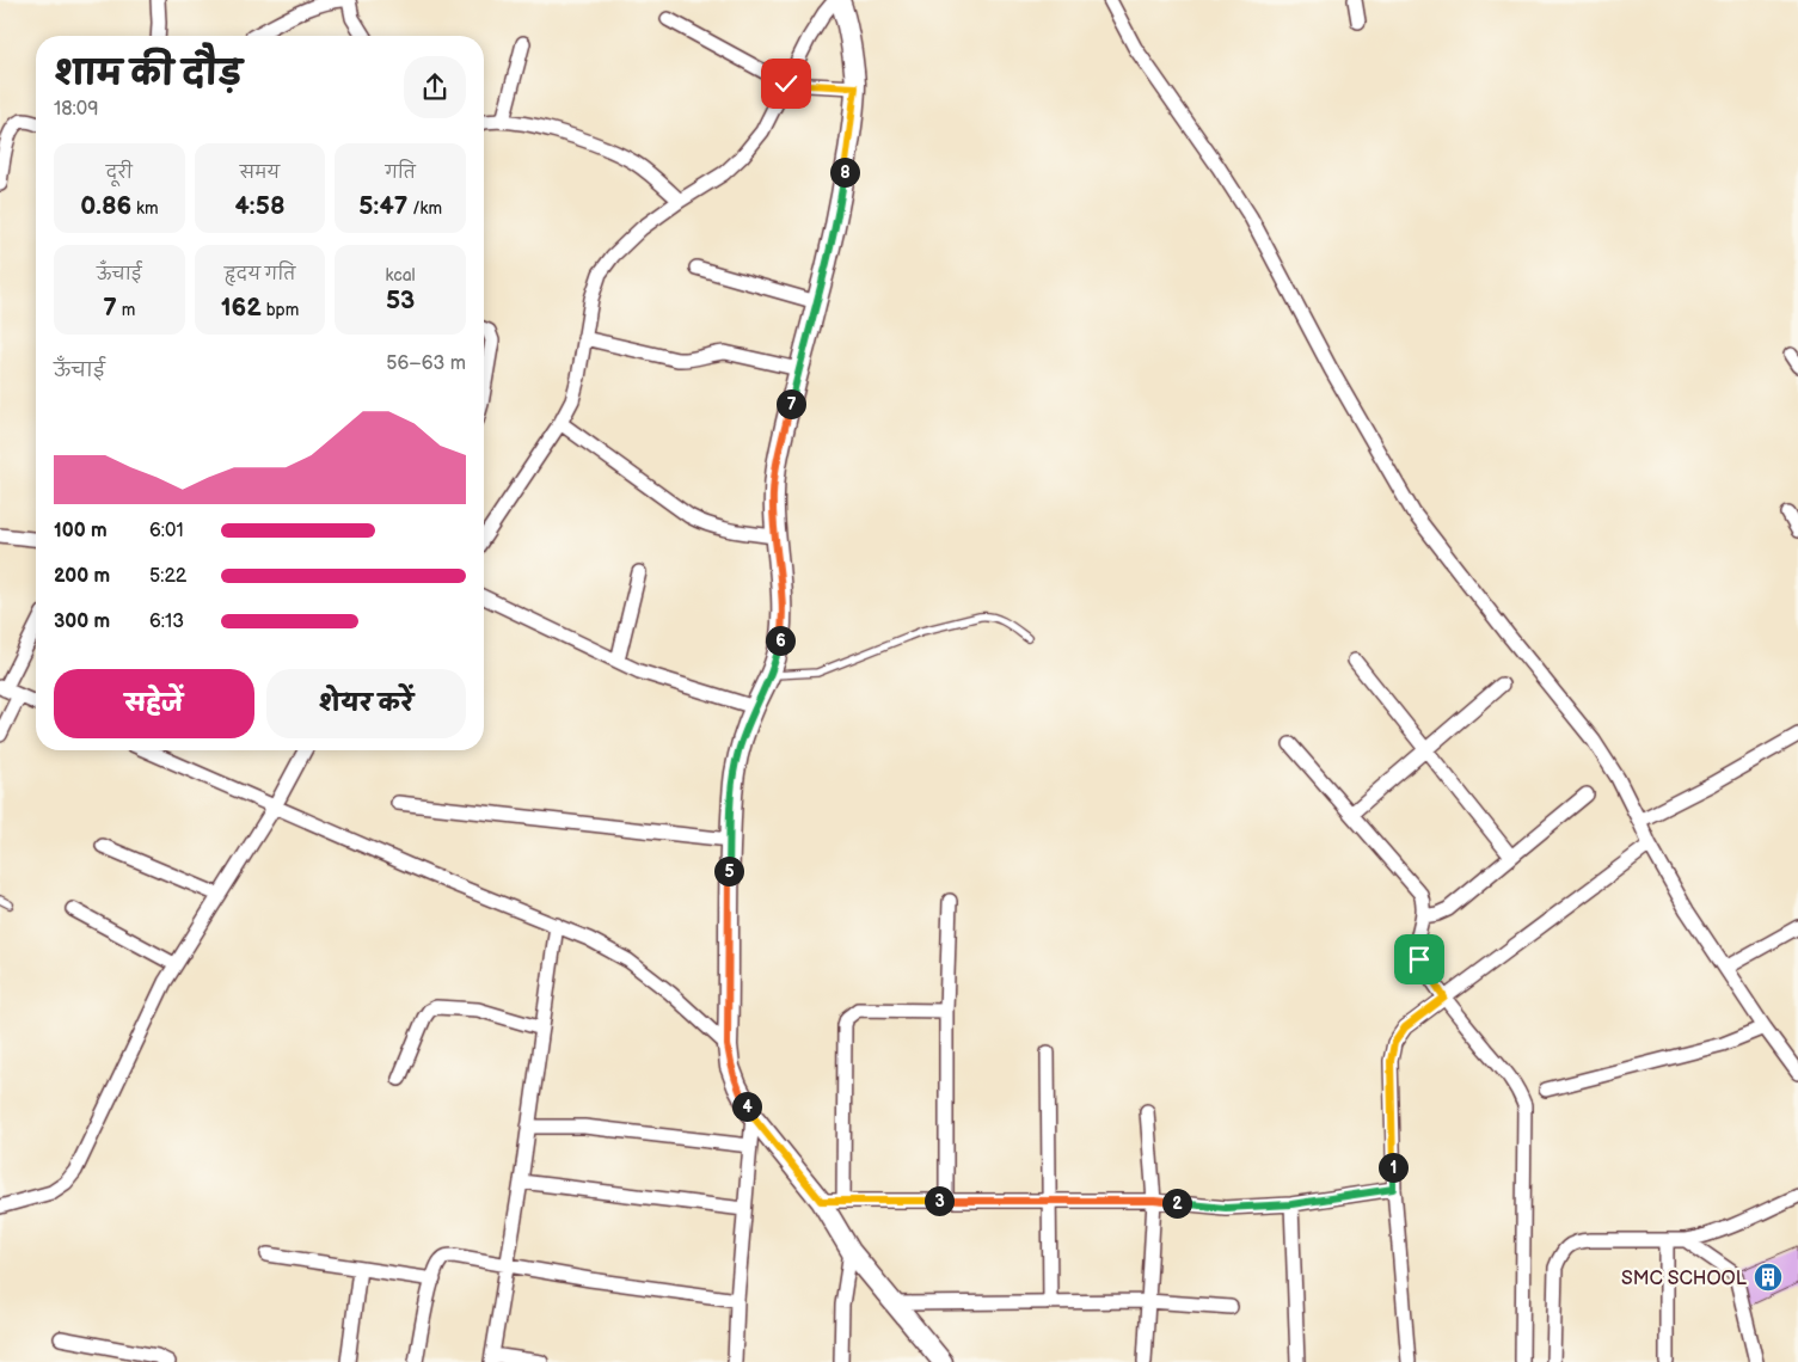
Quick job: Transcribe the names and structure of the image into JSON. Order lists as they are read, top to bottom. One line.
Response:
{"places":{"building":["SMC SCHOOL"]},"page":{"heading":["शाम की दौड़","18:09"],"stats":[["दूरी","0.86 km"],["समय","4:58"],["गति","5:47 /km"],["ऊँचाई","7 m"],["हृदय गति","162 bpm"],["kcal","53"]],"pins":["8","7","6","5","4","1","3","2"],"chart":["ऊँचाई","56–63 m"],"list":[{"name":"100 m","note":"6:01"},{"name":"200 m","note":"5:22"},{"name":"300 m","note":"6:13"}],"buttons":["सहेजें","शेयर करें"]}}
